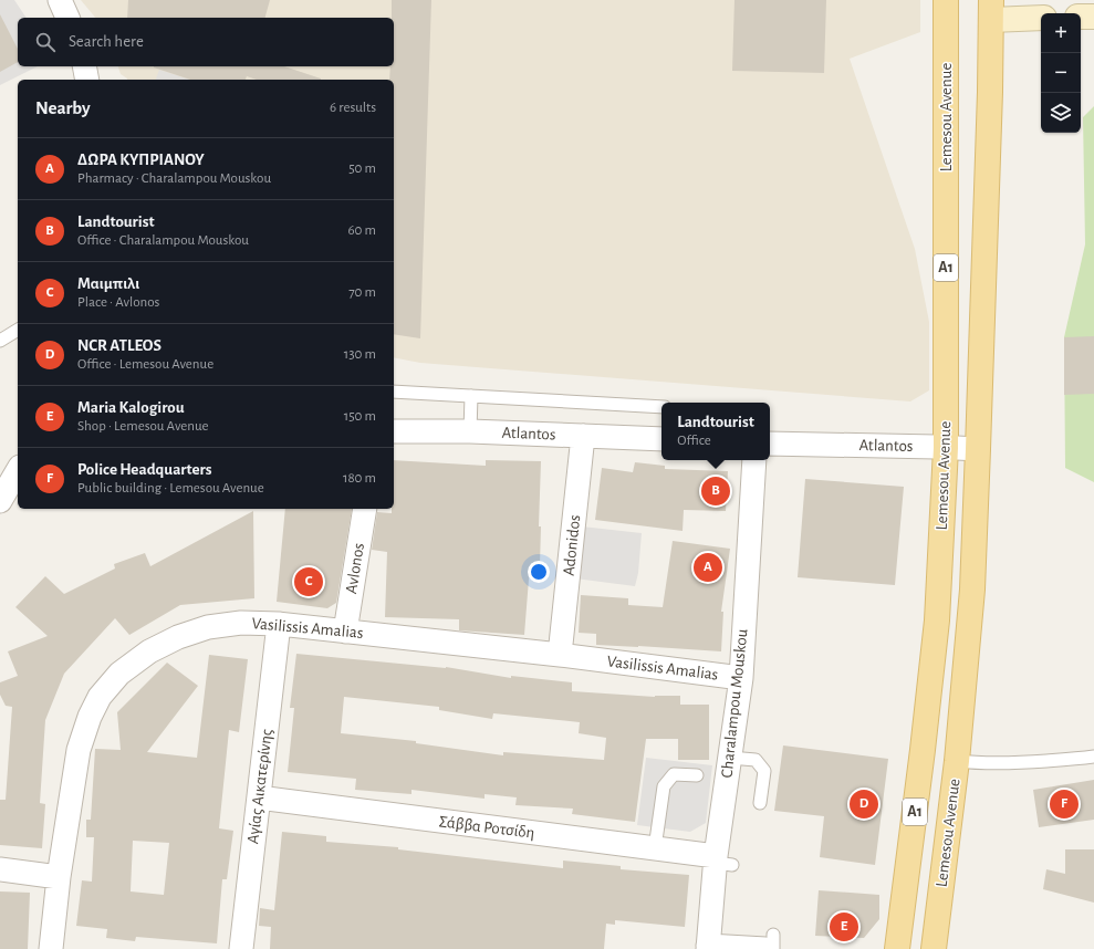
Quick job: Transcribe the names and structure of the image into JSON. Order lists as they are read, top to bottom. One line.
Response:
{"streets":{"main road":["Lemesou Avenue","A1"],"street":["Atlantos","Adonidos","Avlonos","Vasilissis Amalias","Charalampou Mouskou","Αγίας Αικατερίνης","Σάββα Ροτσίδη"]},"crossings":[["Lemesou Avenue","Atlantos"],["Atlantos","Adonidos"],["Adonidos","Vasilissis Amalias"],["Avlonos","Vasilissis Amalias"],["Vasilissis Amalias","Charalampou Mouskou"],["Vasilissis Amalias","Αγίας Αικατερίνης"],["Charalampou Mouskou","Σάββα Ροτσίδη"],["Αγίας Αικατερίνης","Σάββα Ροτσίδη"]],"page":{"map_buttons":["+","−"],"search":"Search here","heading":["Nearby","6 results"],"list":[{"mark":"A","name":"ΔΩΡΑ ΚΥΠΡΙΑΝΟΥ","note":"Pharmacy · Charalampou Mouskou","value":"50 m"},{"mark":"B","name":"Landtourist","note":"Office · Charalampou Mouskou","value":"60 m"},{"mark":"C","name":"Μαιμπιλι","note":"Place · Avlonos","value":"70 m"},{"mark":"D","name":"NCR ATLEOS","note":"Office · Lemesou Avenue","value":"130 m"},{"mark":"E","name":"Maria Kalogirou","note":"Shop · Lemesou Avenue","value":"150 m"},{"mark":"F","name":"Police Headquarters","note":"Public building · Lemesou Avenue","value":"180 m"}],"popup":["Landtourist","Office"],"pins":["B","A","C","D","F","E"]}}
